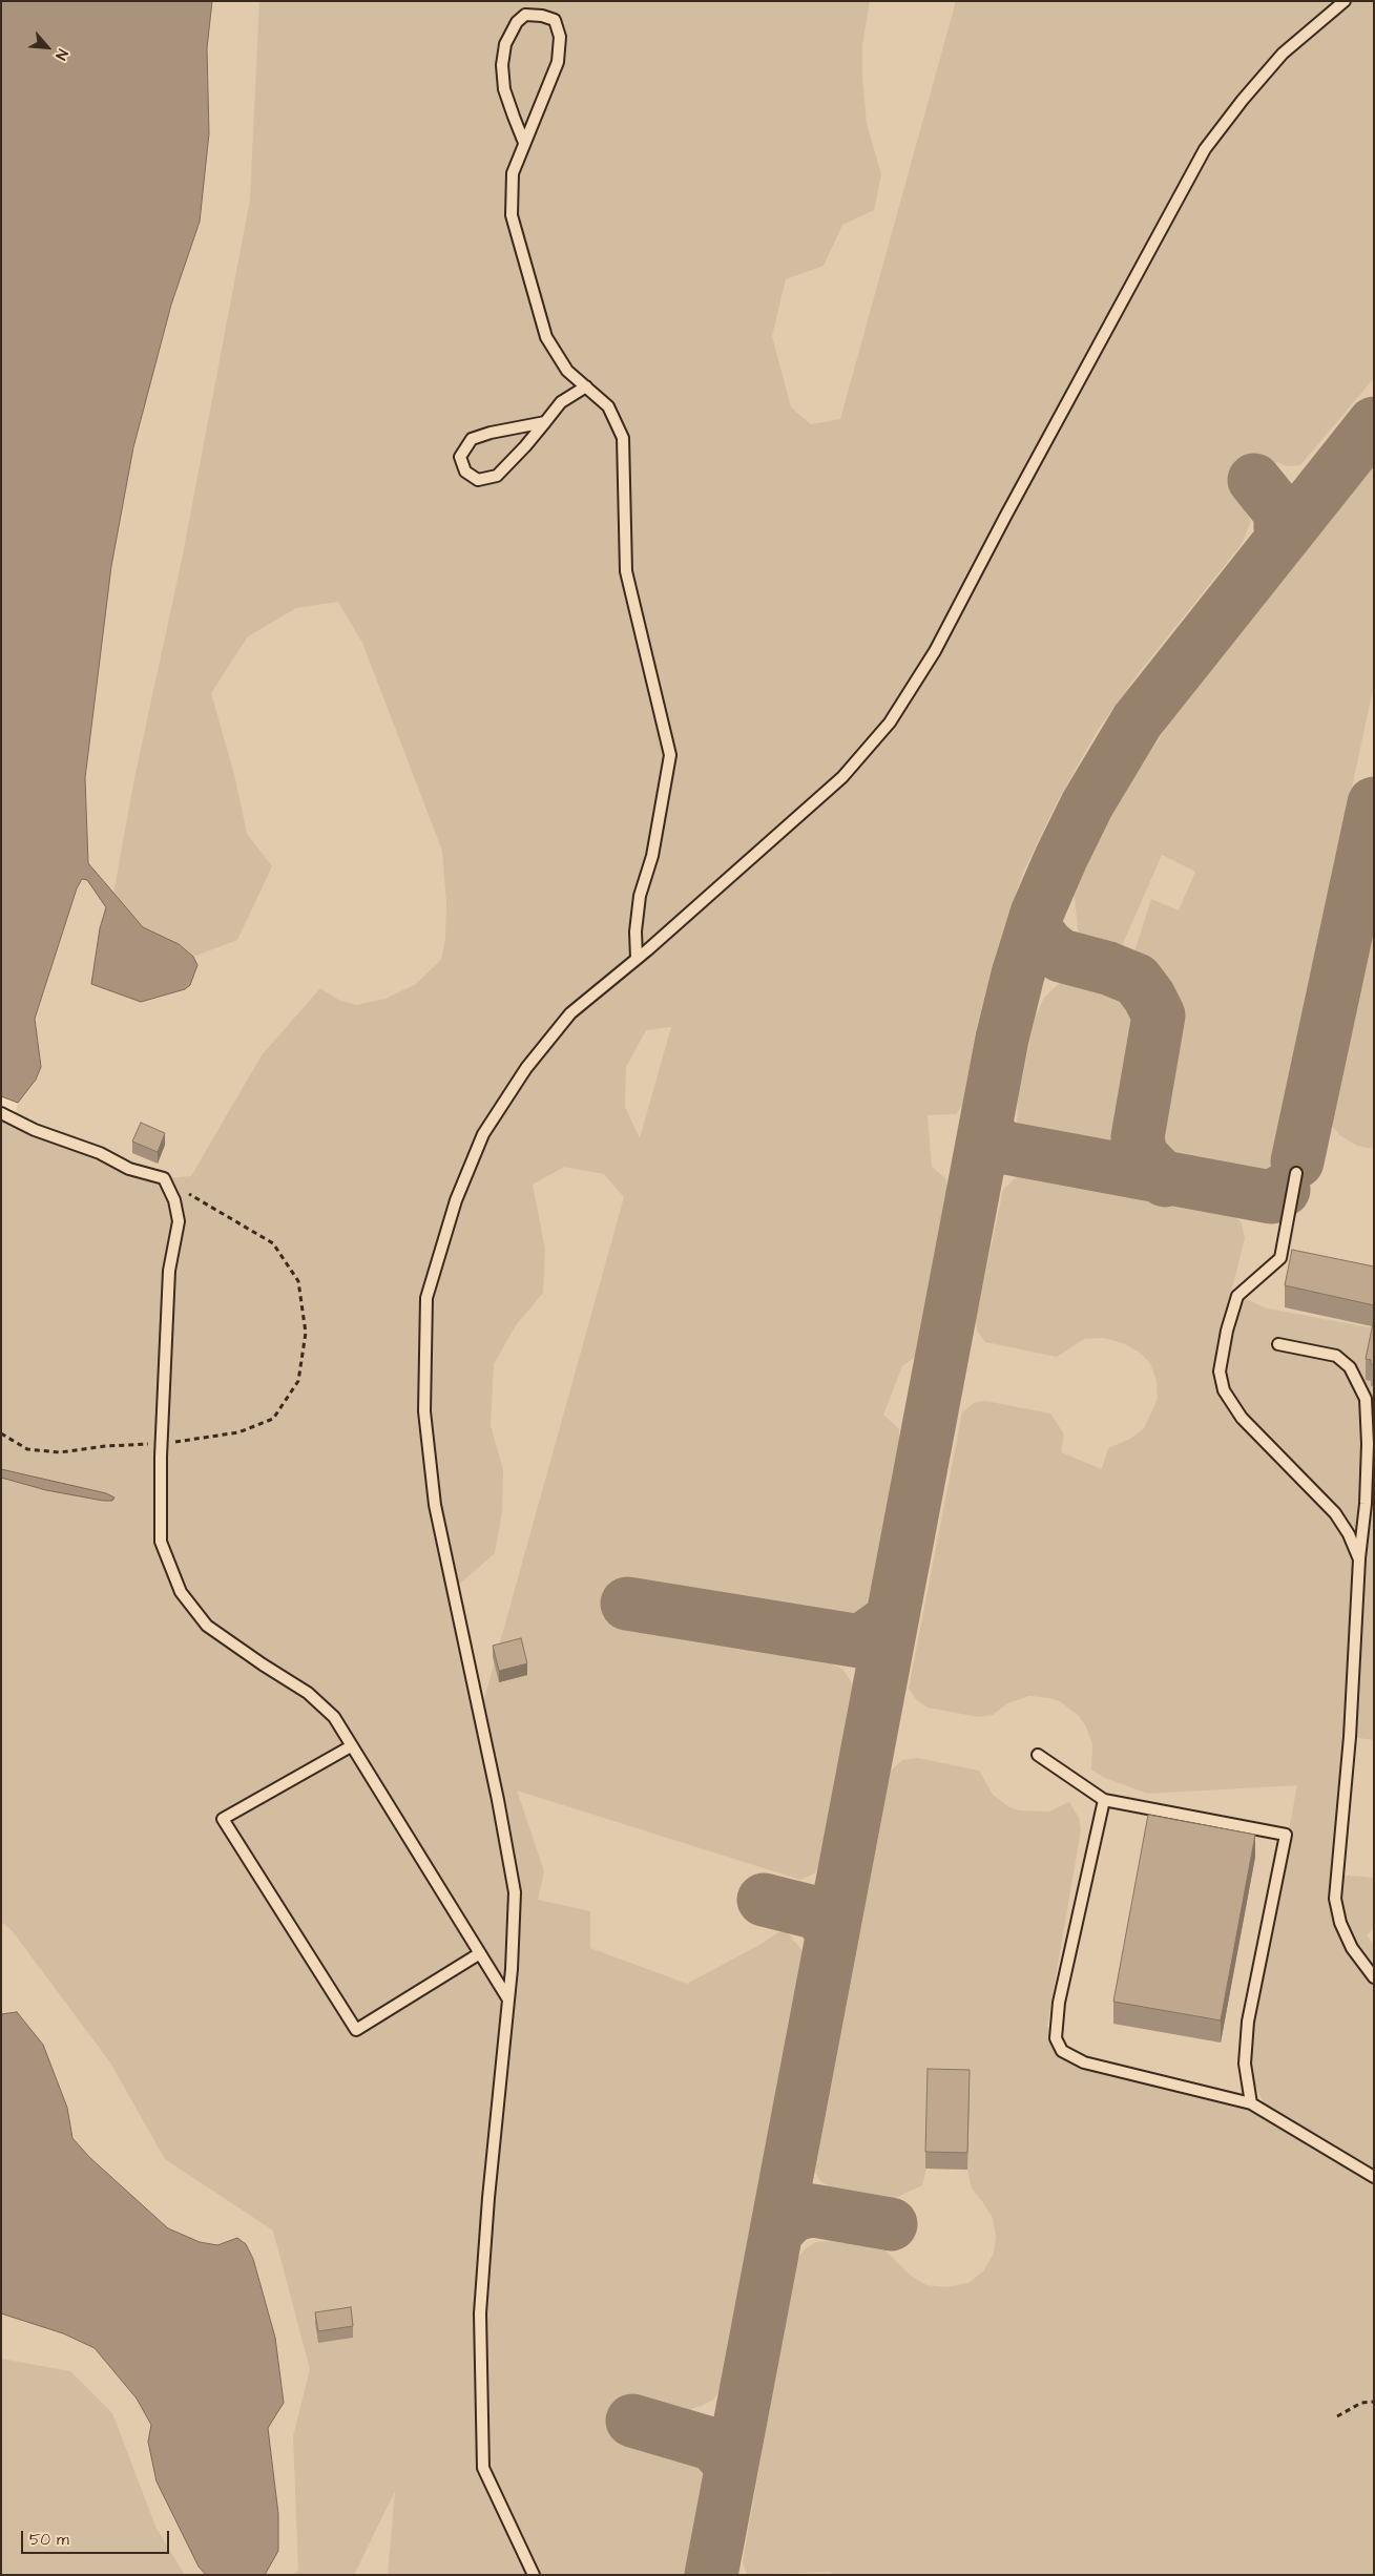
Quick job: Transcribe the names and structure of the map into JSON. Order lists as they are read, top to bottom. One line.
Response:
{"scale_bar":"50 m","north":"bottom right"}
